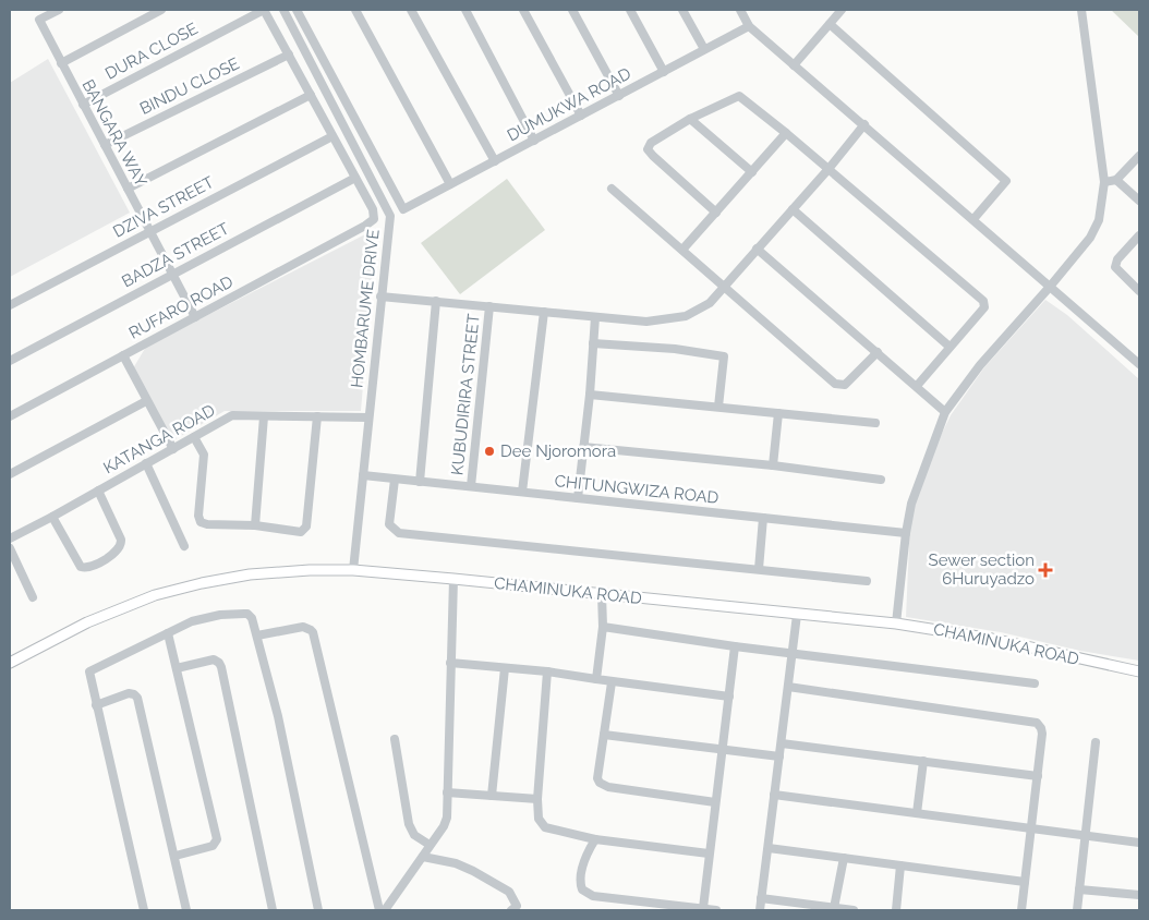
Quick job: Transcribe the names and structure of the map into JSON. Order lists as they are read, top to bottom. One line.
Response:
{"streets":{"main road":["CHAMINUKA ROAD"],"street":["DURA CLOSE","BINDU CLOSE","DUMUKWA ROAD","BANGARA WAY","DZIVA STREET","BADZA STREET","RUFARO ROAD","HOMBARUME DRIVE","KUBUDIRIRA STREET","KATANGA ROAD","CHITUNGWIZA ROAD"]},"crossings":[["DURA CLOSE","BANGARA WAY"],["BINDU CLOSE","BANGARA WAY"],["BANGARA WAY","DZIVA STREET"],["BANGARA WAY","BADZA STREET"],["BANGARA WAY","RUFARO ROAD"],["BADZA STREET","RUFARO ROAD"],["HOMBARUME DRIVE","KATANGA ROAD"],["HOMBARUME DRIVE","CHITUNGWIZA ROAD"],["HOMBARUME DRIVE","CHAMINUKA ROAD"],["KUBUDIRIRA STREET","CHITUNGWIZA ROAD"]],"places":{"other":["Dee Njoromora"],"health":["Sewer section 6Huruyadzo"]}}
